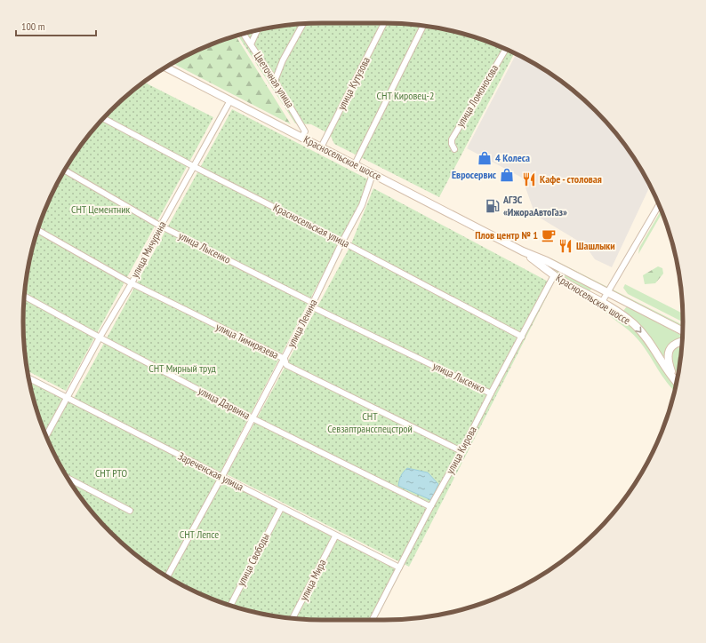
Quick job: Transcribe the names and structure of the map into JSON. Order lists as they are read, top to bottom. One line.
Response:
{"streets":{"main road":["Красносельское шоссе"],"street":["Цветочная улица","улица Кутузова","улица Ломоносова","Красносельская улица","улица Лысенко","улица Мичурина","улица Ленина","улица Тимирязева","улица Дарвина","улица Кирова","Зареченская улица","улица Свободы","улица Мира"]},"crossings":[["Цветочная улица","Красносельское шоссе"],["улица Кутузова","Красносельское шоссе"],["Красносельское шоссе","улица Мичурина"],["Красносельское шоссе","улица Ленина"],["Красносельское шоссе","улица Кирова"],["Красносельская улица","улица Мичурина"],["Красносельская улица","улица Ленина"],["Красносельская улица","улица Кирова"],["улица Лысенко","улица Мичурина"],["улица Лысенко","улица Ленина"],["улица Лысенко","улица Кирова"],["улица Мичурина","улица Тимирязева"],["улица Мичурина","улица Дарвина"],["улица Мичурина","Зареченская улица"],["улица Ленина","улица Тимирязева"],["улица Ленина","улица Дарвина"],["улица Ленина","Зареченская улица"],["улица Тимирязева","улица Кирова"],["улица Дарвина","улица Кирова"],["улица Кирова","Зареченская улица"],["Зареченская улица","улица Свободы"],["Зареченская улица","улица Мира"]],"parks":["СНТ Кировец-2","СНТ Цементник","СНТ Мирный труд","СНТ Севзаптрансспецстрой","СНТ РТО","СНТ Лепсе"],"places":{"shop":["4 Колеса","Евросервис"],"restaurant":["Кафе - столовая","Шашлыки"],"fuel station":["АГЗС «ИжораАвтоГаз»"],"cafe":["Плов центр № 1"]},"scale_bar":"100 m"}
